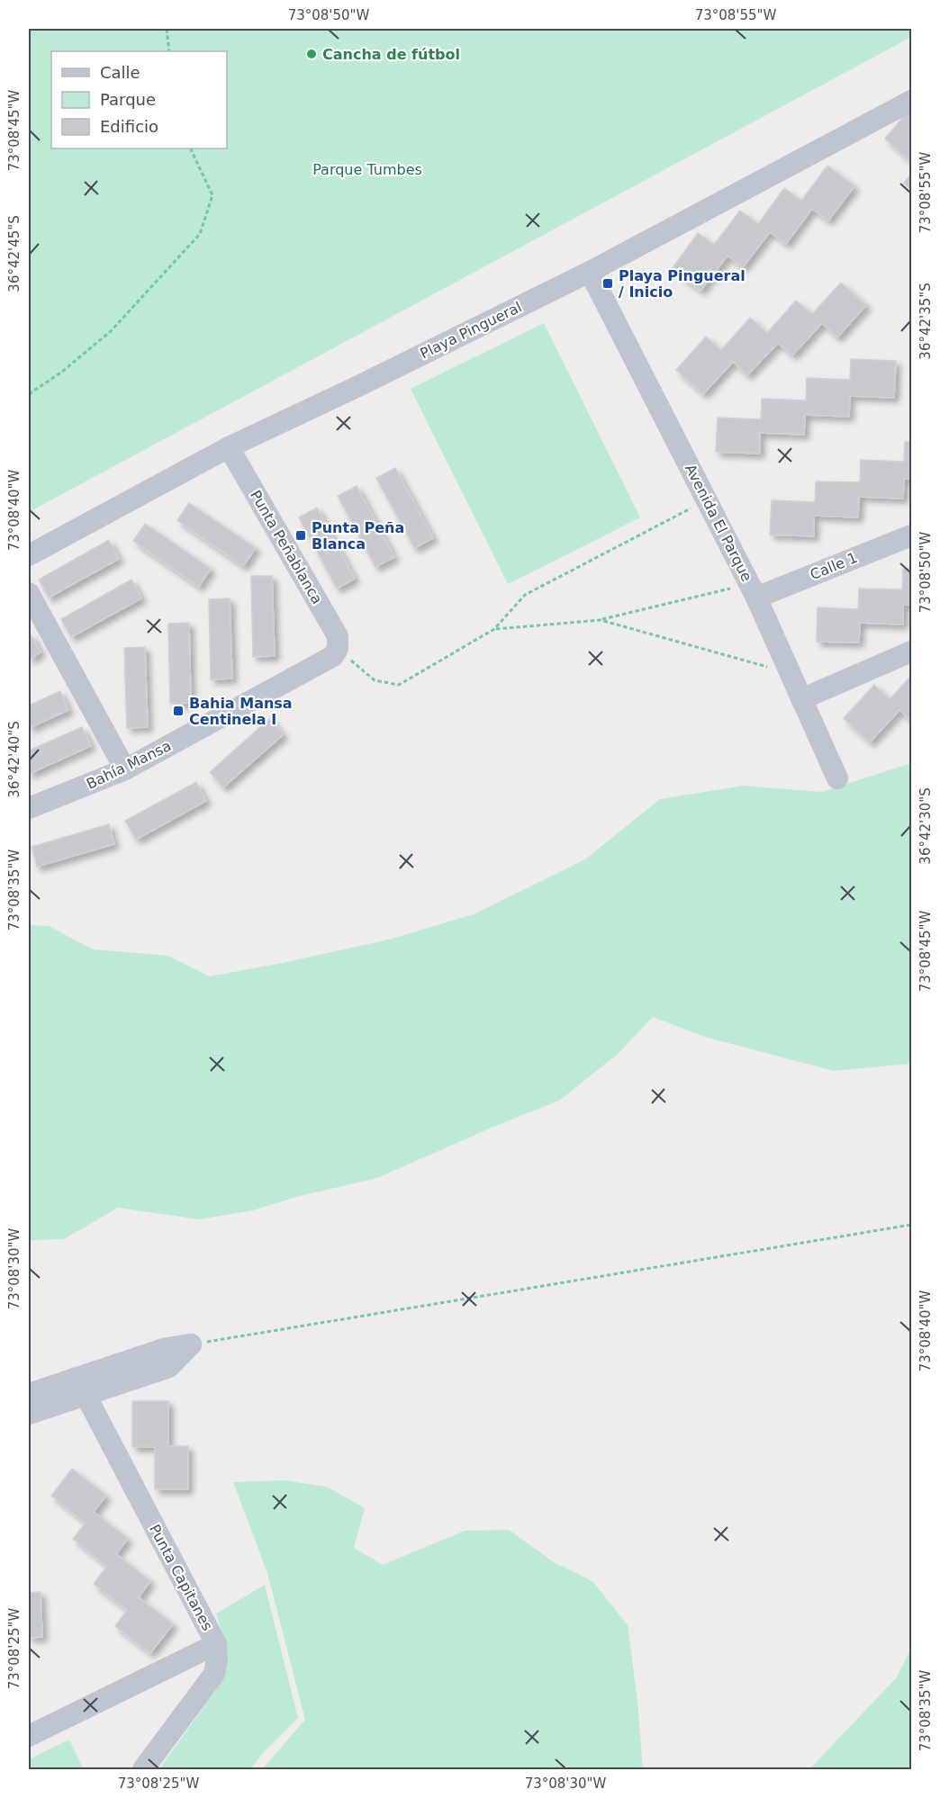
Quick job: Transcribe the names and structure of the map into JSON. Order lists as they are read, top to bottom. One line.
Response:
{"streets":{"street":["Playa Pingueral","Avenida El Parque","Punta Peñablanca","Calle 1","Bahía Mansa","Punta Capitanes"]},"crossings":[["Playa Pingueral","Avenida El Parque"],["Playa Pingueral","Punta Peñablanca"],["Avenida El Parque","Calle 1"],["Punta Peñablanca","Bahía Mansa"]],"parks":["Parque Tumbes"],"places":{"other":["Cancha de fútbol"],"transit":["Playa Pingueral / Inicio","Punta Peña Blanca","Bahia Mansa Centinela I"]},"legend":["Calle","Parque","Edificio"],"coordinates":["73°08'50\"W","73°08'55\"W","73°08'45\"W","36°42'45\"S","36°42'35\"S","73°08'40\"W","36°42'40\"S","36°42'30\"S","73°08'35\"W","73°08'30\"W","73°08'25\"W"]}
